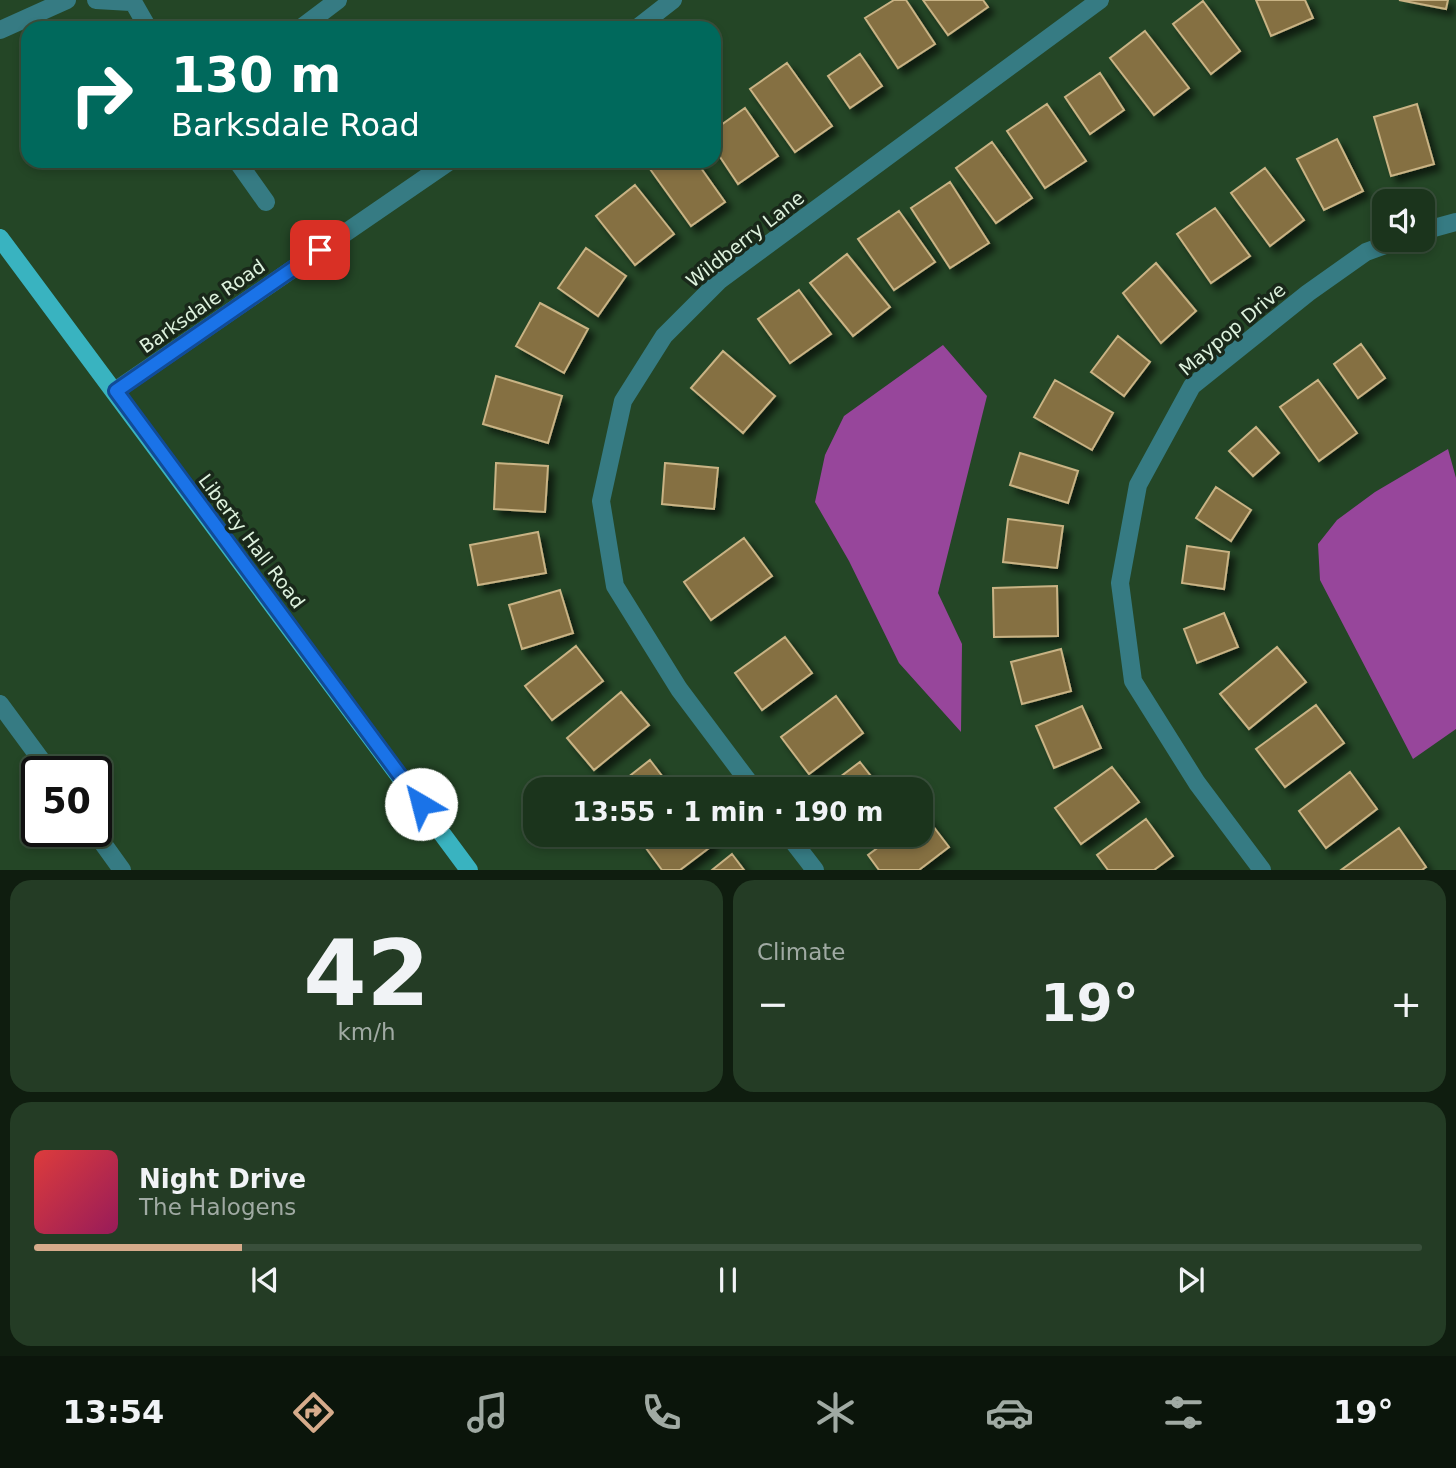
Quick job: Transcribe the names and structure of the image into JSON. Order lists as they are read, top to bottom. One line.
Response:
{"streets":{"main road":["Liberty Hall Road"],"street":["Wildberry Lane","Barksdale Road","Maypop Drive"]},"crossings":[["Barksdale Road","Liberty Hall Road"]],"page":{"turn":["130 m","Barksdale Road"],"limit":"50","trip":"13:55 · 1 min · 190 m","tile":[["42","km/h"],"Climate"],"heat":["−","19°","+"],"song":["Night Drive","The Halogens"],"tabs":["13:54","19°"]}}
